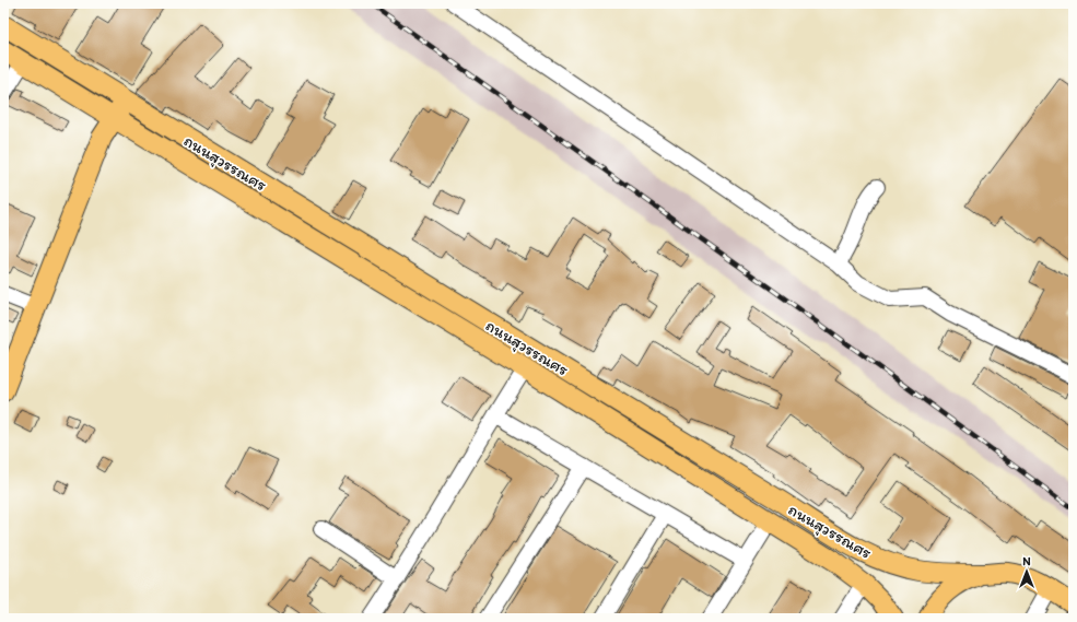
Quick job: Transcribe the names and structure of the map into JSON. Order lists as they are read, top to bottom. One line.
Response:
{"streets":{"main road":["ถนนสุวรรณศร"]},"north":"top"}
